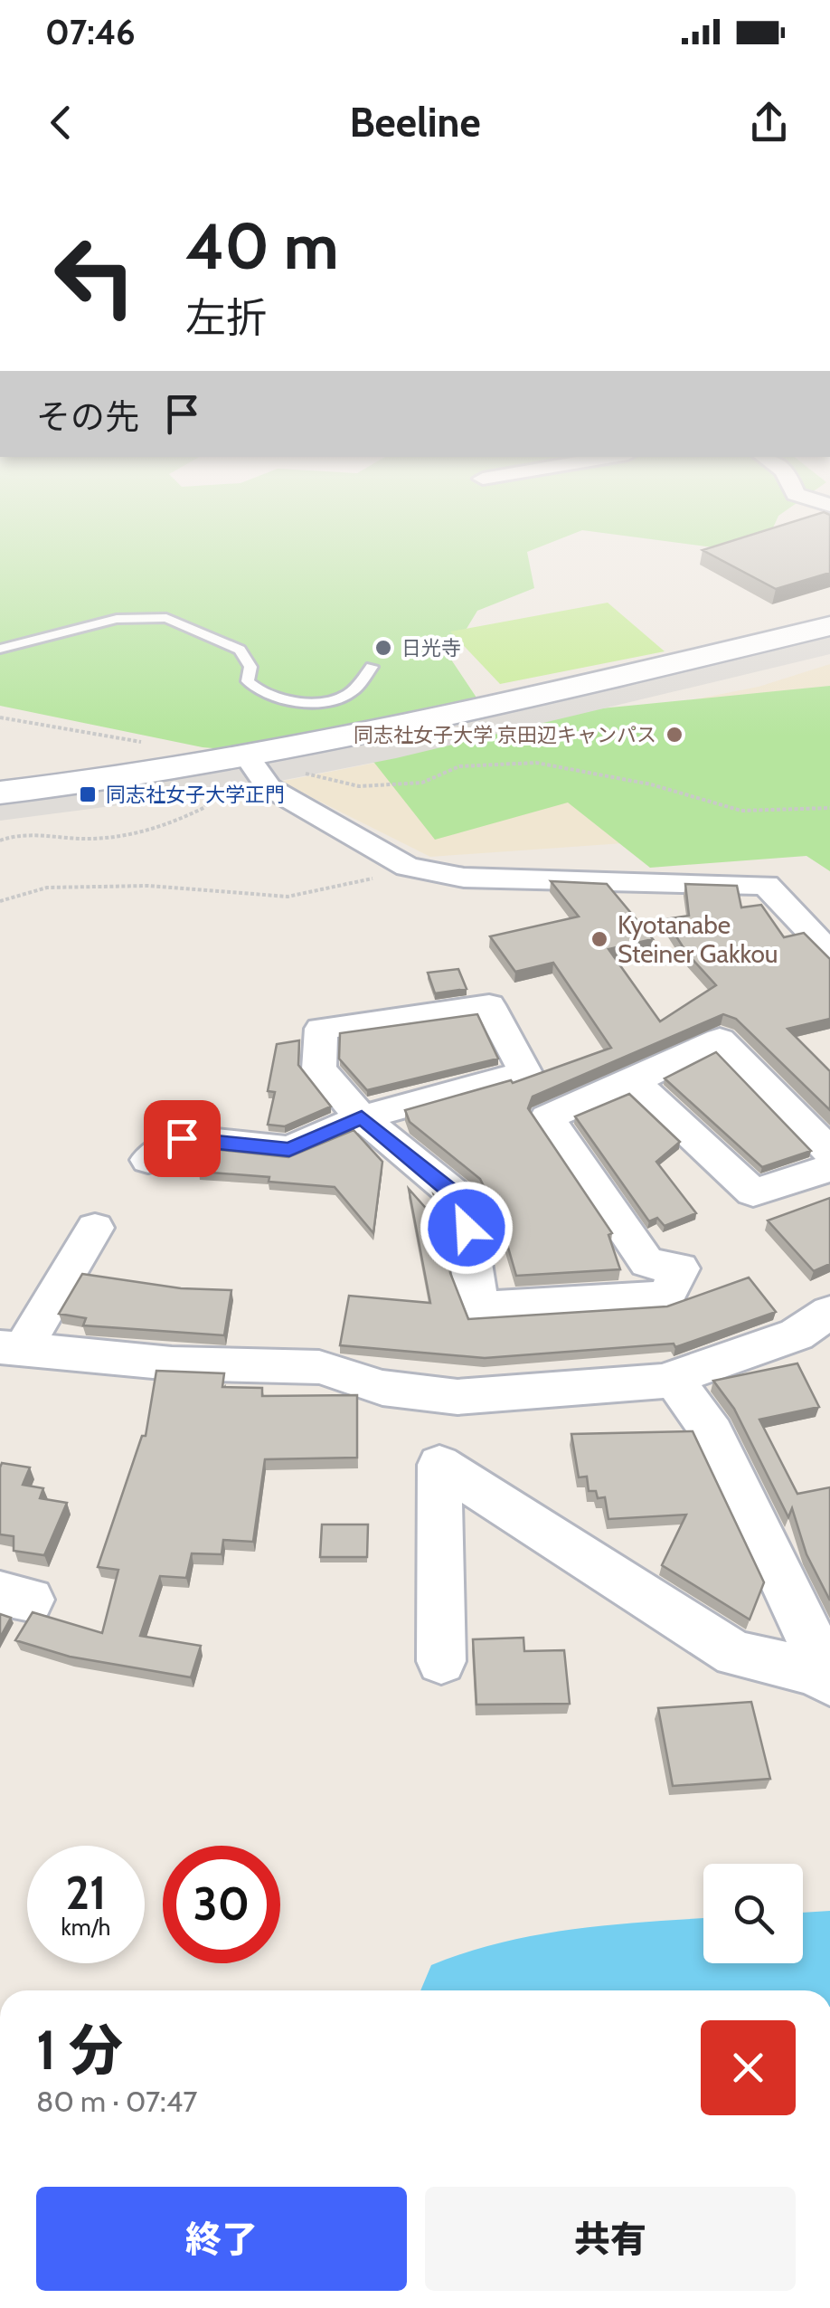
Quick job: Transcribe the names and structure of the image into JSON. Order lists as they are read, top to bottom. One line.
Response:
{"places":{"other":["日光寺","同志社女子大学 京田辺キャンパス","Kyotanabe Steiner Gakkou"],"transit":["同志社女子大学正門"]},"page":{"status":"07:46","header":"Beeline","turn":["40 m","左折"],"then":"その先","speed":"21 km/h","limit":"30","heading":["1 分","80 m · 07:47"],"buttons":["終了","共有"]}}
